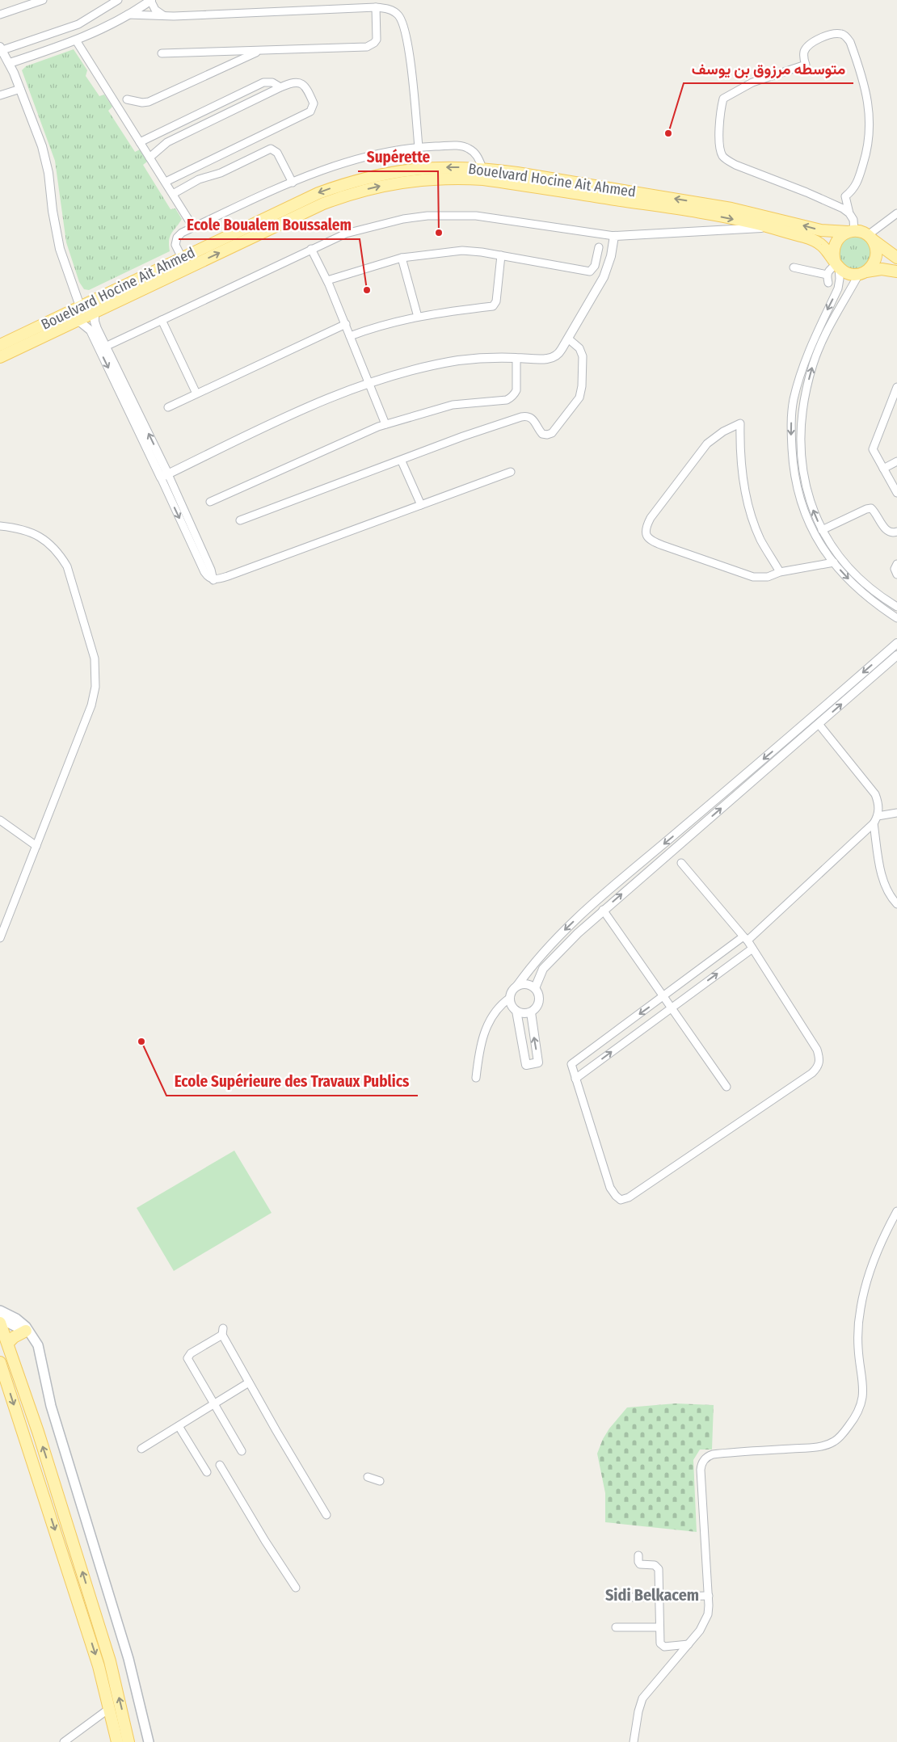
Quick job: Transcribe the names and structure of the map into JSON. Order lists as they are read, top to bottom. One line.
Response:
{"streets":{"main road":["Bouelvard Hocine Ait Ahmed"]},"districts":["Sidi Belkacem"],"places":["متوسطه مرزوق بن يوسف","Supérette","Ecole Boualem Boussalem","Ecole Supérieure des Travaux Publics"]}
